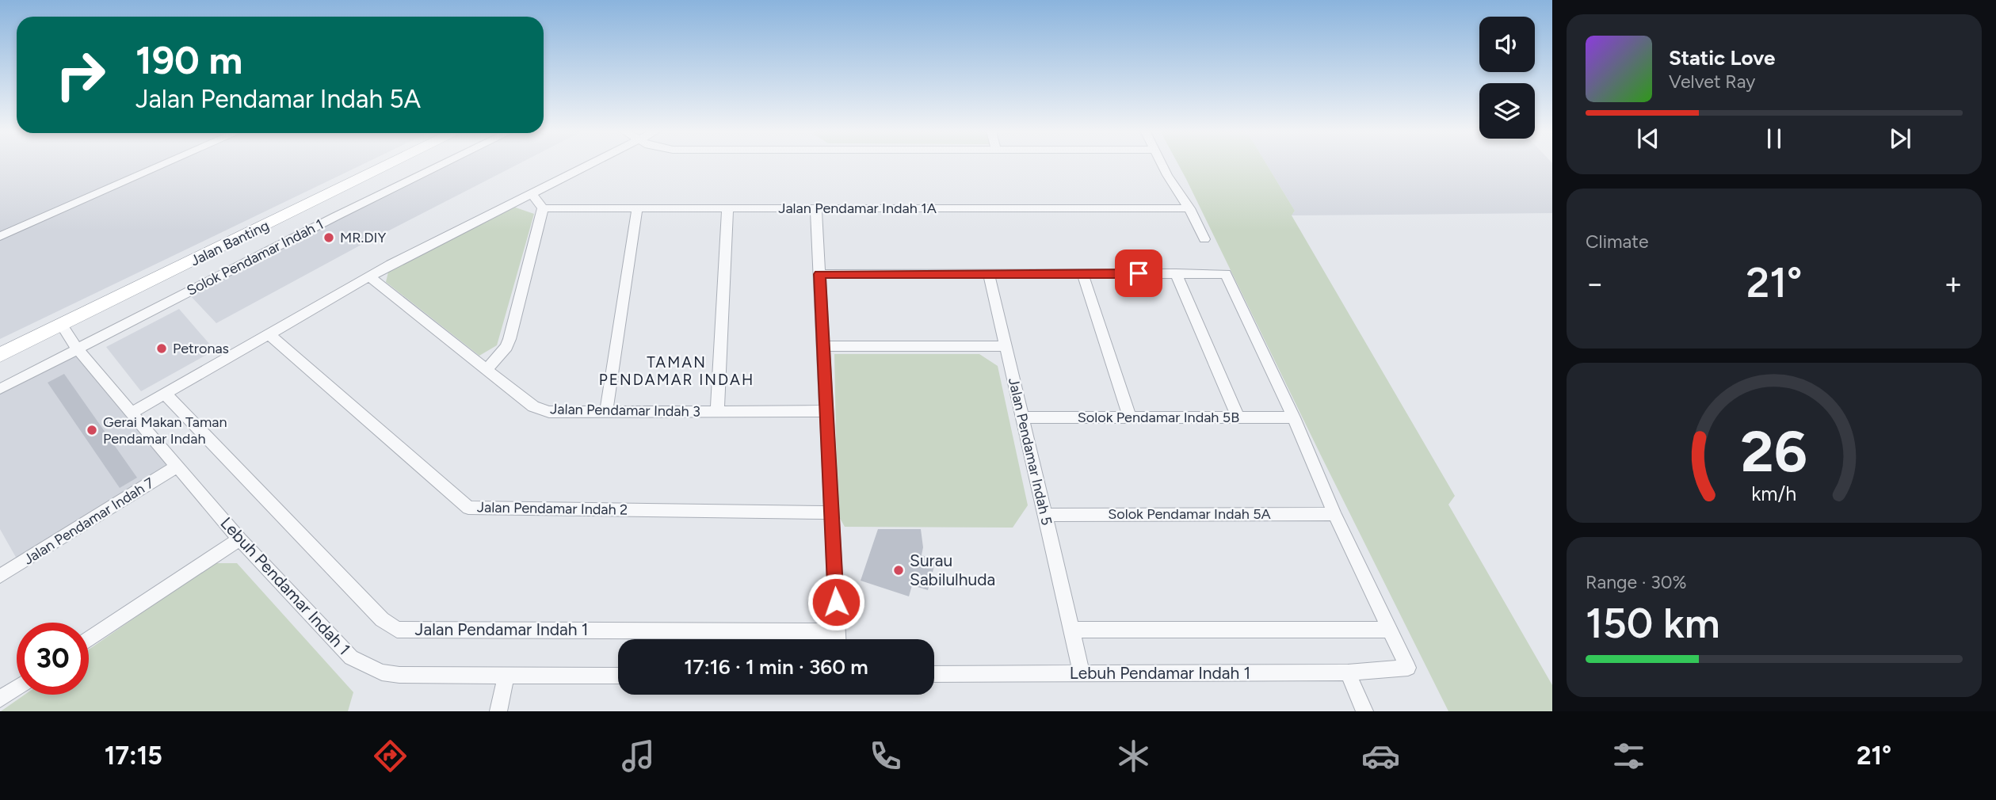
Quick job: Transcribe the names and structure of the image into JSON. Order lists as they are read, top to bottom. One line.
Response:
{"streets":{"main road":["Jalan Banting"],"street":["Jalan Pendamar Indah 1A","Solok Pendamar Indah 1","Jalan Pendamar Indah 3","Solok Pendamar Indah 5B","Jalan Pendamar Indah 5","Jalan Pendamar Indah 2","Solok Pendamar Indah 5A","Jalan Pendamar Indah 7","Lebuh Pendamar Indah 1","Jalan Pendamar Indah 1"]},"crossings":[["Jalan Banting","Lebuh Pendamar Indah 1"],["Solok Pendamar Indah 1","Lebuh Pendamar Indah 1"],["Solok Pendamar Indah 5B","Jalan Pendamar Indah 5"],["Jalan Pendamar Indah 5","Solok Pendamar Indah 5A"],["Jalan Pendamar Indah 5","Lebuh Pendamar Indah 1"],["Jalan Pendamar Indah 7","Lebuh Pendamar Indah 1"]],"districts":["TAMAN PENDAMAR INDAH"],"places":["MR.DIY","Petronas","Gerai Makan Taman Pendamar Indah","Surau Sabilulhuda"],"page":{"turn":["190 m","Jalan Pendamar Indah 5A"],"song":["Static Love","Velvet Ray"],"tile":["Climate",["Range · 30%","150 km"]],"heat":["−","21°","+"],"limit":"30","trip":"17:16 · 1 min · 360 m","tabs":["17:15","21°"],"gauge":["26","km/h"]}}
